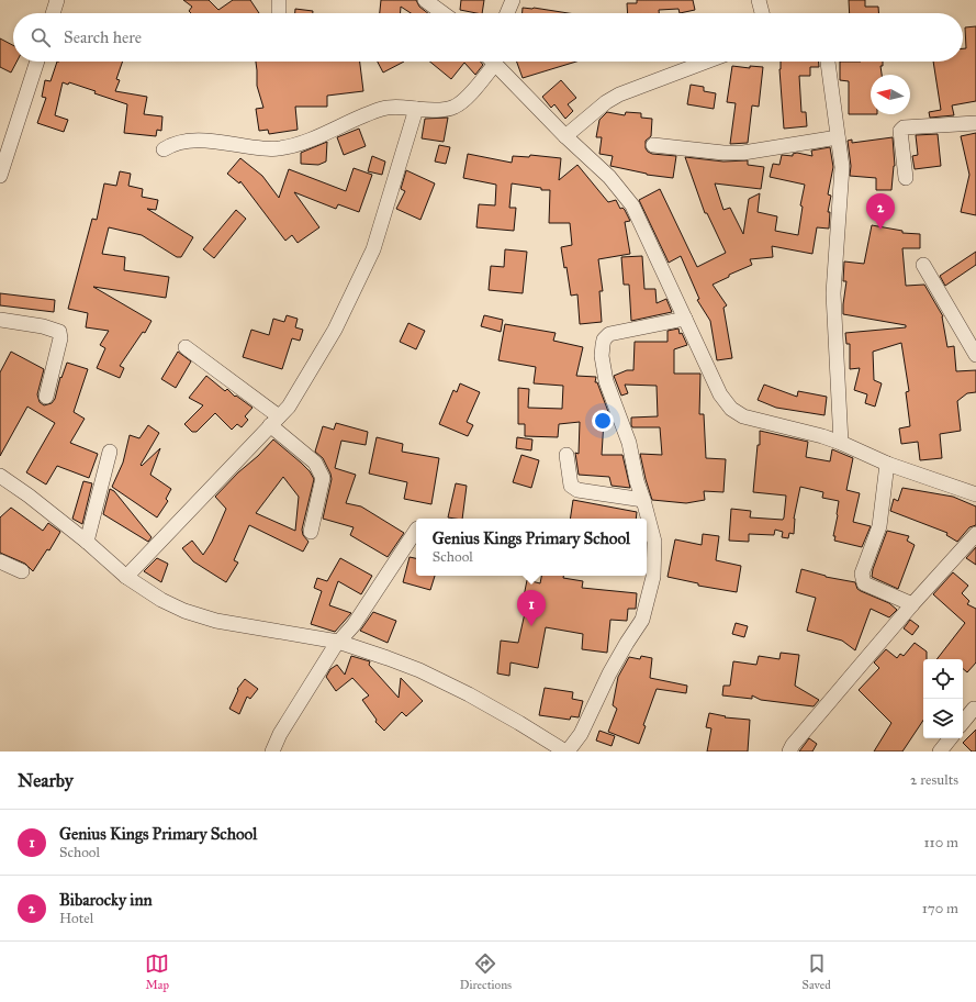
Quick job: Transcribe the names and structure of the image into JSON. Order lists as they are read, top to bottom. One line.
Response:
{"north":"left","page":{"search":"Search here","pins":["2","1"],"popup":["Genius Kings Primary School","School"],"heading":["Nearby","2 results"],"list":[{"mark":"1","name":"Genius Kings Primary School","note":"School","value":"110 m"},{"mark":"2","name":"Bibarocky inn","note":"Hotel","value":"170 m"}],"nav":["Map","Directions","Saved"]}}
